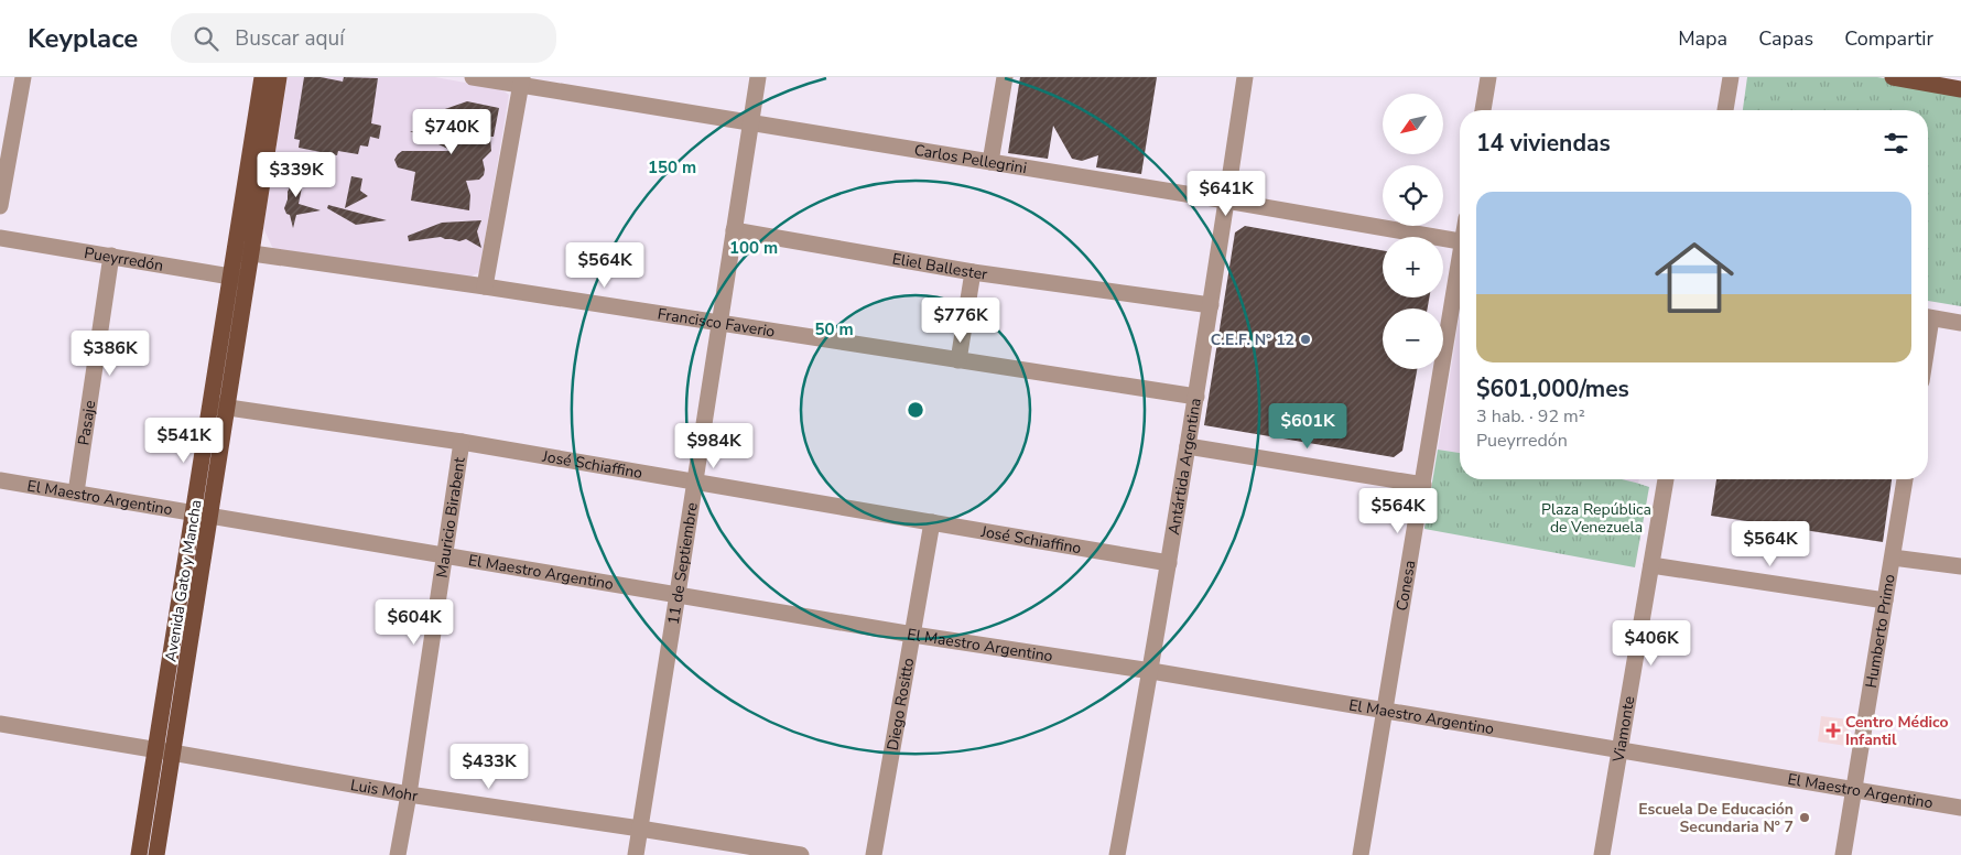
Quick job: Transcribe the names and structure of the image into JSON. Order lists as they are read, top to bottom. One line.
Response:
{"streets":{"main road":["Avenida Gato y Mancha"],"street":["Carlos Pellegrini","Pueyrredón","Eliel Ballester","Francisco Faverio","Pasaje","José Schiaffino","Antártida Argentina","El Maestro Argentino","Mauricio Birabent","11 de Septiembre","Conesa","Humberto Primo","Diego Rositto","Viamonte","Luis Mohr"]},"crossings":[["Carlos Pellegrini","Antártida Argentina"],["Carlos Pellegrini","11 de Septiembre"],["Pueyrredón","Pasaje"],["Pueyrredón","Avenida Gato y Mancha"],["Eliel Ballester","Antártida Argentina"],["Eliel Ballester","11 de Septiembre"],["Francisco Faverio","Antártida Argentina"],["Francisco Faverio","11 de Septiembre"],["Francisco Faverio","Avenida Gato y Mancha"],["Pasaje","El Maestro Argentino"],["José Schiaffino","Antártida Argentina"],["José Schiaffino","Mauricio Birabent"],["José Schiaffino","11 de Septiembre"],["José Schiaffino","Avenida Gato y Mancha"],["José Schiaffino","Diego Rositto"],["Antártida Argentina","El Maestro Argentino"],["El Maestro Argentino","Mauricio Birabent"],["El Maestro Argentino","11 de Septiembre"],["El Maestro Argentino","Avenida Gato y Mancha"],["El Maestro Argentino","Conesa"],["El Maestro Argentino","Humberto Primo"],["El Maestro Argentino","Diego Rositto"],["El Maestro Argentino","Viamonte"],["Mauricio Birabent","Luis Mohr"],["11 de Septiembre","Luis Mohr"],["Avenida Gato y Mancha","Luis Mohr"]],"parks":["Plaza República de Venezuela"],"places":{"other":["C.E.F. N° 12","Escuela De Educación Secundaria Nº 7"],"health":["Centro Médico Infantil"]},"north":"bottom left","page":{"header":"Keyplace","search":"Buscar aquí","nav":["Mapa","Capas","Compartir"],"map_buttons":["+","−"],"price":["$740K","$339K","$641K","$564K","$776K","$386K","$601K","$541K","$984K","$564K","$564K","$604K","$406K","$433K"],"heading":"14 viviendas","list":[{"name":"$601,000/mes","note":"3 hab. · 92 m² · Pueyrredón"}]},"rings":["150 m","100 m","50 m"]}
